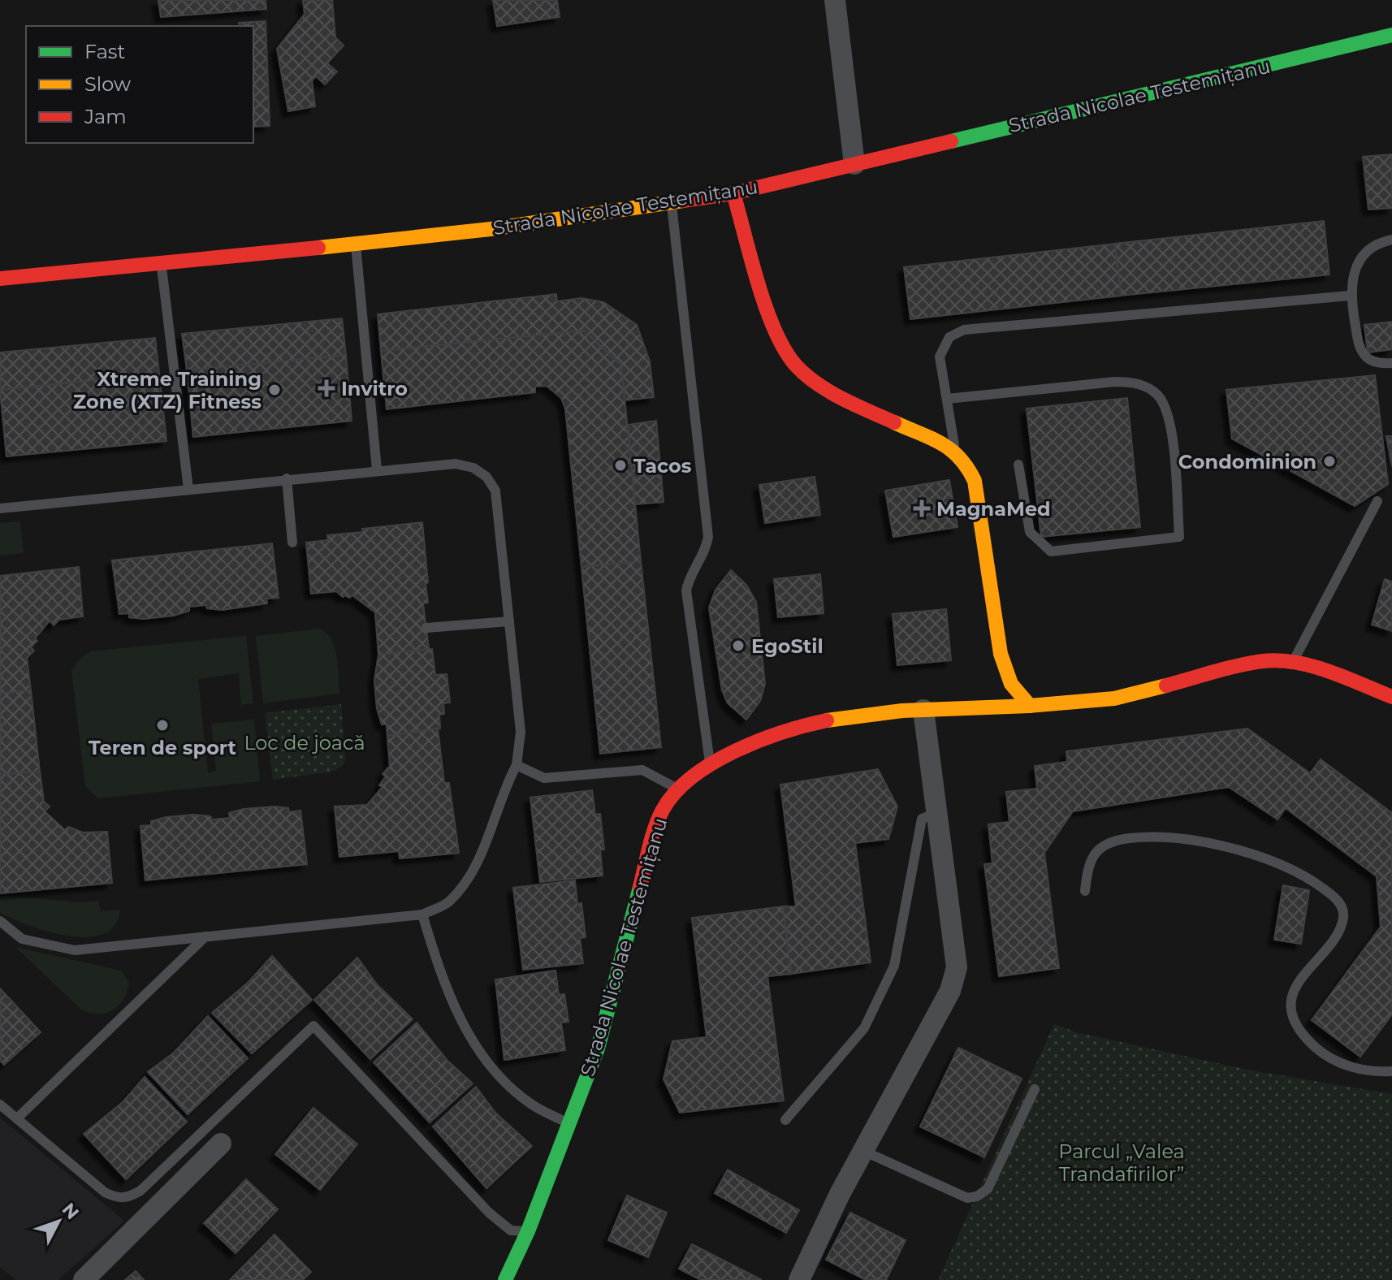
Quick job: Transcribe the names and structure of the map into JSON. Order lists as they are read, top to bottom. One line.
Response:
{"streets":{"street":["Strada Nicolae Testemițanu"]},"parks":["Loc de joacă","Parcul „Valea Trandafirilor”"],"places":{"health":["Invitro","MagnaMed"],"other":["Xtreme Training Zone (XTZ) Fitness","Condominion","Tacos","EgoStil","Teren de sport"]},"legend":["Fast","Slow","Jam"],"north":"top right"}
